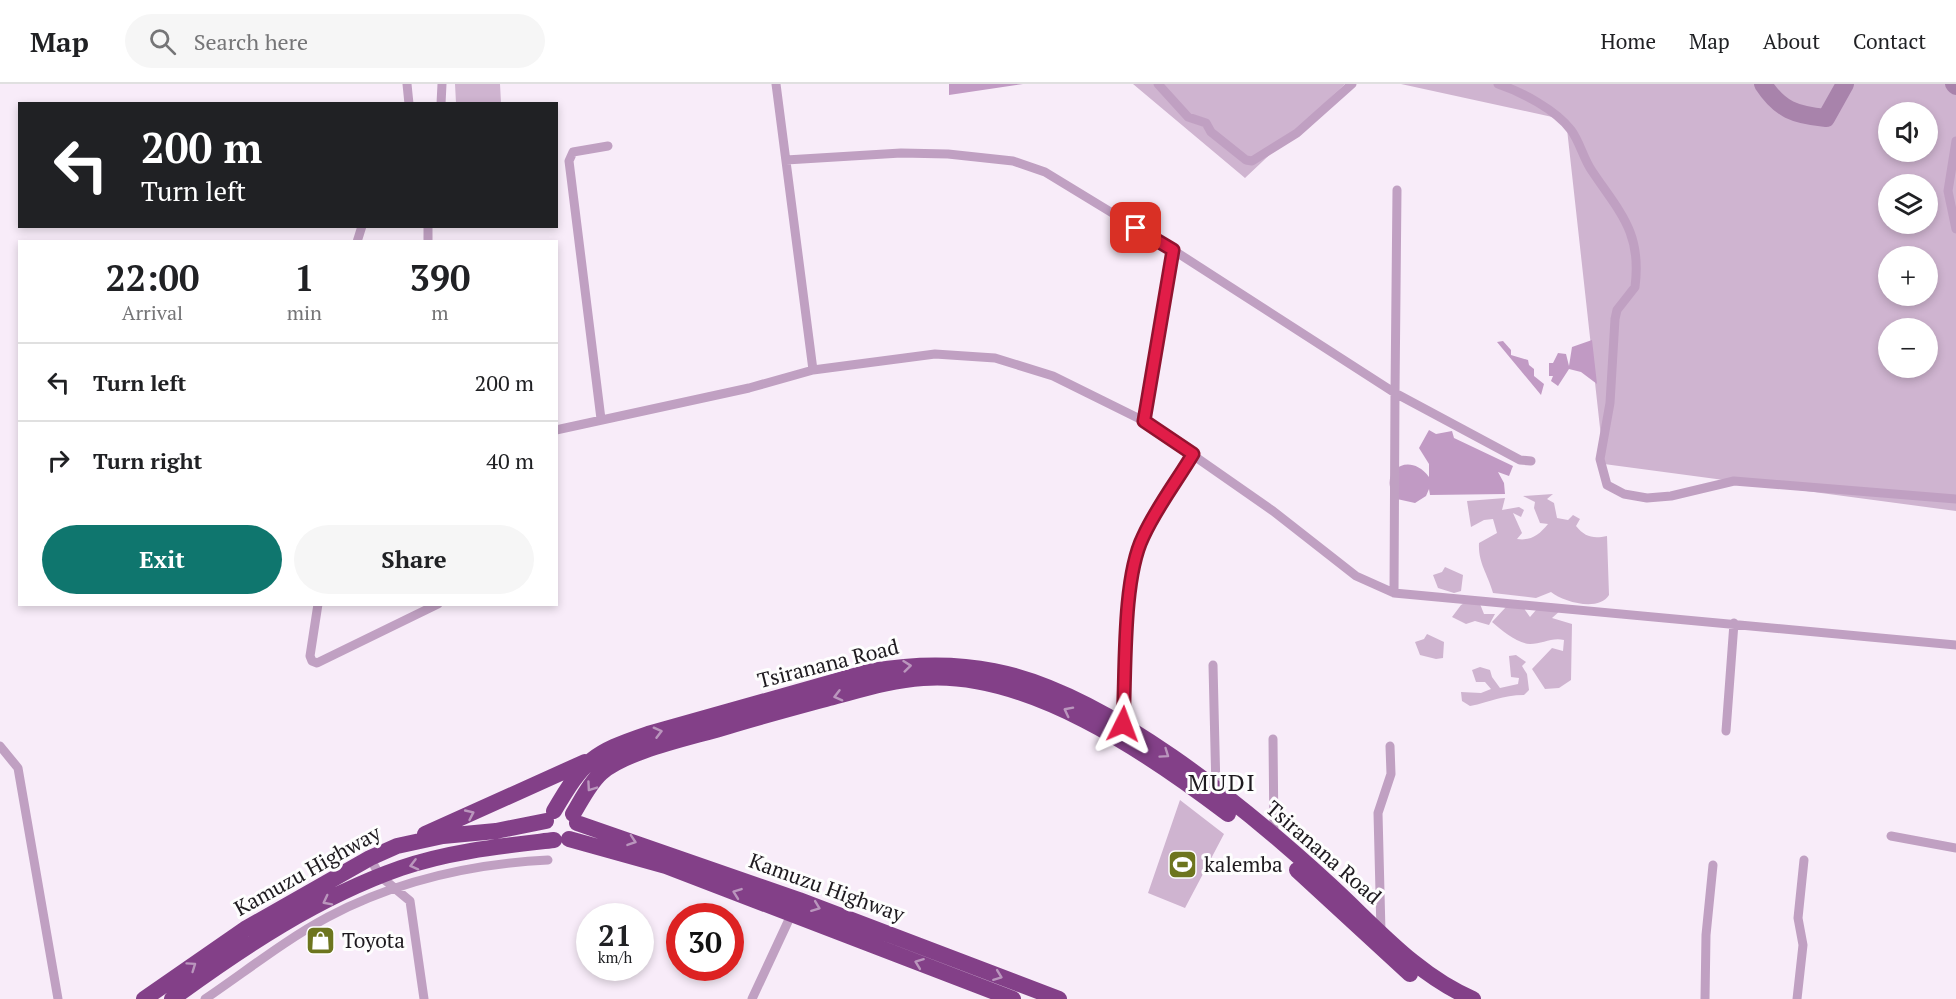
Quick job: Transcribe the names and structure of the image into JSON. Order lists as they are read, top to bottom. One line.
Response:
{"streets":{"highway":["Tsiranana Road","Kamuzu Highway"]},"crossings":[["Tsiranana Road","Kamuzu Highway"]],"districts":["MUDI"],"places":{"sports":["kalemba"],"shop":["Toyota"]},"page":{"header":"Map","search":"Search here","nav":["Home","Map","About","Contact"],"map_buttons":["+","−"],"turn":["200 m","Turn left"],"eta":["22:00","Arrival","1","min","390","m"],"list":[{"name":"Turn left","value":"200 m"},{"name":"Turn right","value":"40 m"}],"buttons":["Exit","Share"],"speed":"21 km/h","limit":"30"}}
